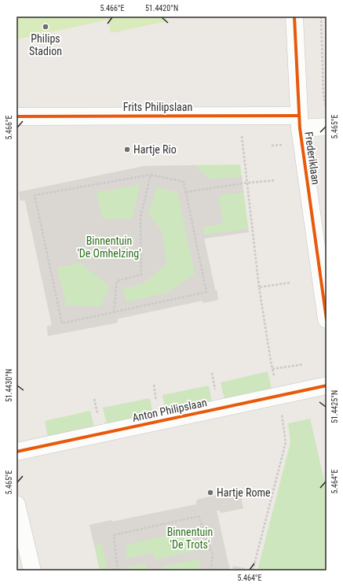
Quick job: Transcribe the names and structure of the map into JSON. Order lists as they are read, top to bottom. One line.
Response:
{"streets":{"street":["Frits Philipslaan","Frederiklaan","Anton Philipslaan"]},"crossings":[["Frits Philipslaan","Frederiklaan"]],"parks":["Binnentuin 'De Omhelzing'","Binnentuin 'De Trots'"],"places":["Philips Stadion","Hartje Rio","Hartje Rome"],"coordinates":["5.466°E","51.4420°N","5.465°E","51.4430°N","51.4425°N","5.464°E"]}
